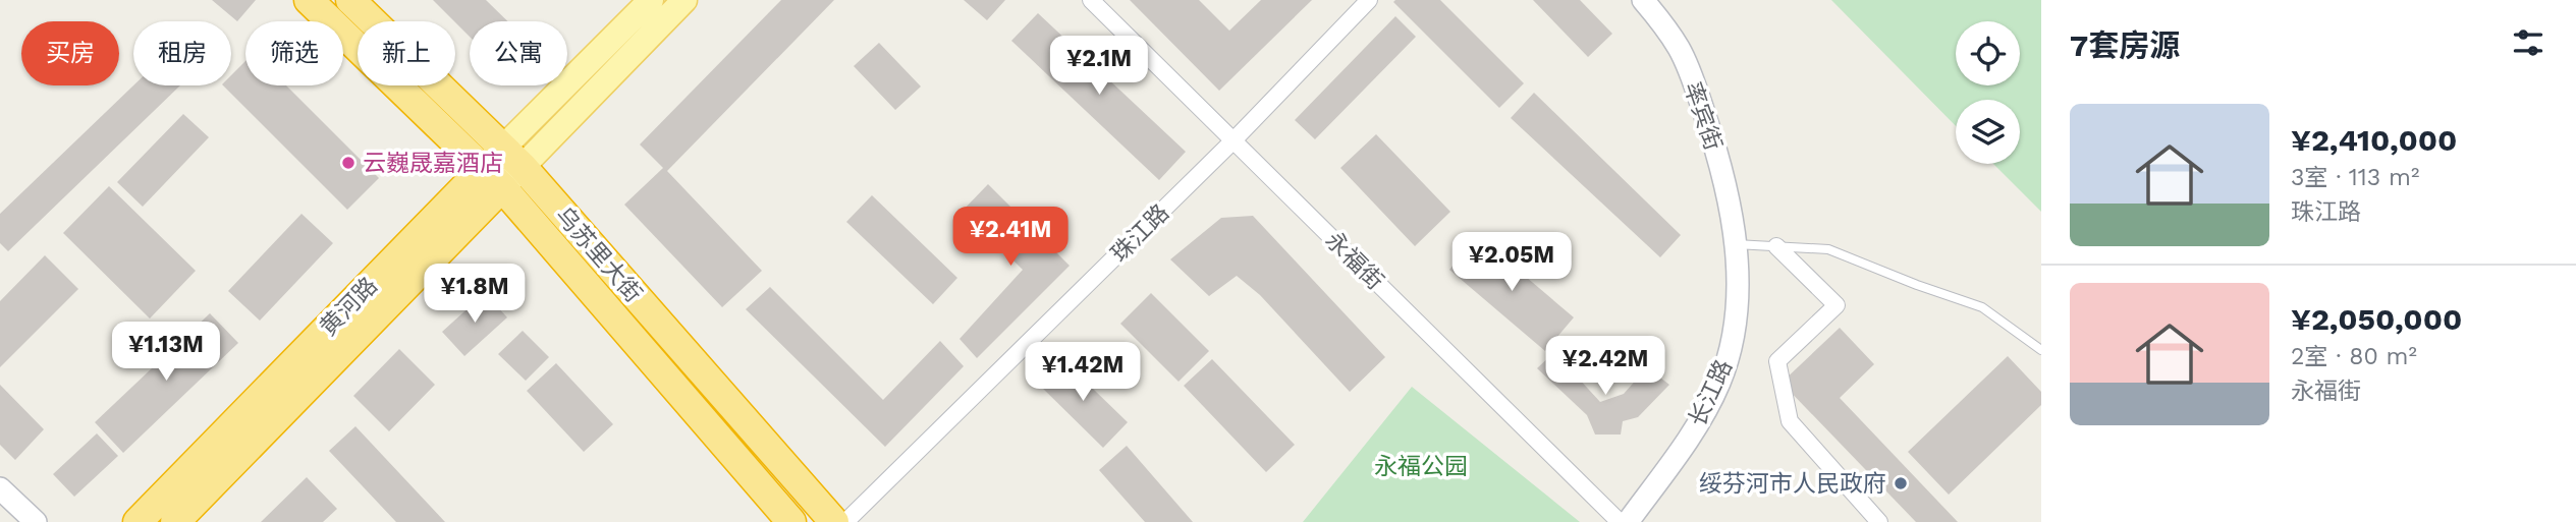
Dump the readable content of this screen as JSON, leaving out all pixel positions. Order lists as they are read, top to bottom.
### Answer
{
  "streets": {
    "highway": ["乌苏里大街", "黄河路"],
    "street": [
      "率宾街",
      "珠江路",
      "永福街",
      "长江路"
    ]
  },
  "crossings": [
    ["率宾街", "长江路"],
    ["珠江路", "永福街"],
    ["乌苏里大街", "黄河路"]
  ],
  "parks": ["永福公园"],
  "places": ["云巍晟嘉酒店", "绥芬河市人民政府"],
  "page": {
    "heading": "7套房源",
    "chip": [
      "买房",
      "租房",
      "筛选",
      "新上",
      "公寓"
    ],
    "price": [
      "¥2.1M",
      "¥2.41M",
      "¥2.05M",
      "¥1.8M",
      "¥1.13M",
      "¥2.42M",
      "¥1.42M"
    ],
    "list": [
      {
        "name": "¥2,410,000",
        "note": "3室 · 113 m² · 珠江路"
      },
      {
        "name": "¥2,050,000",
        "note": "2室 · 80 m² · 永福街"
      }
    ]
  }
}
